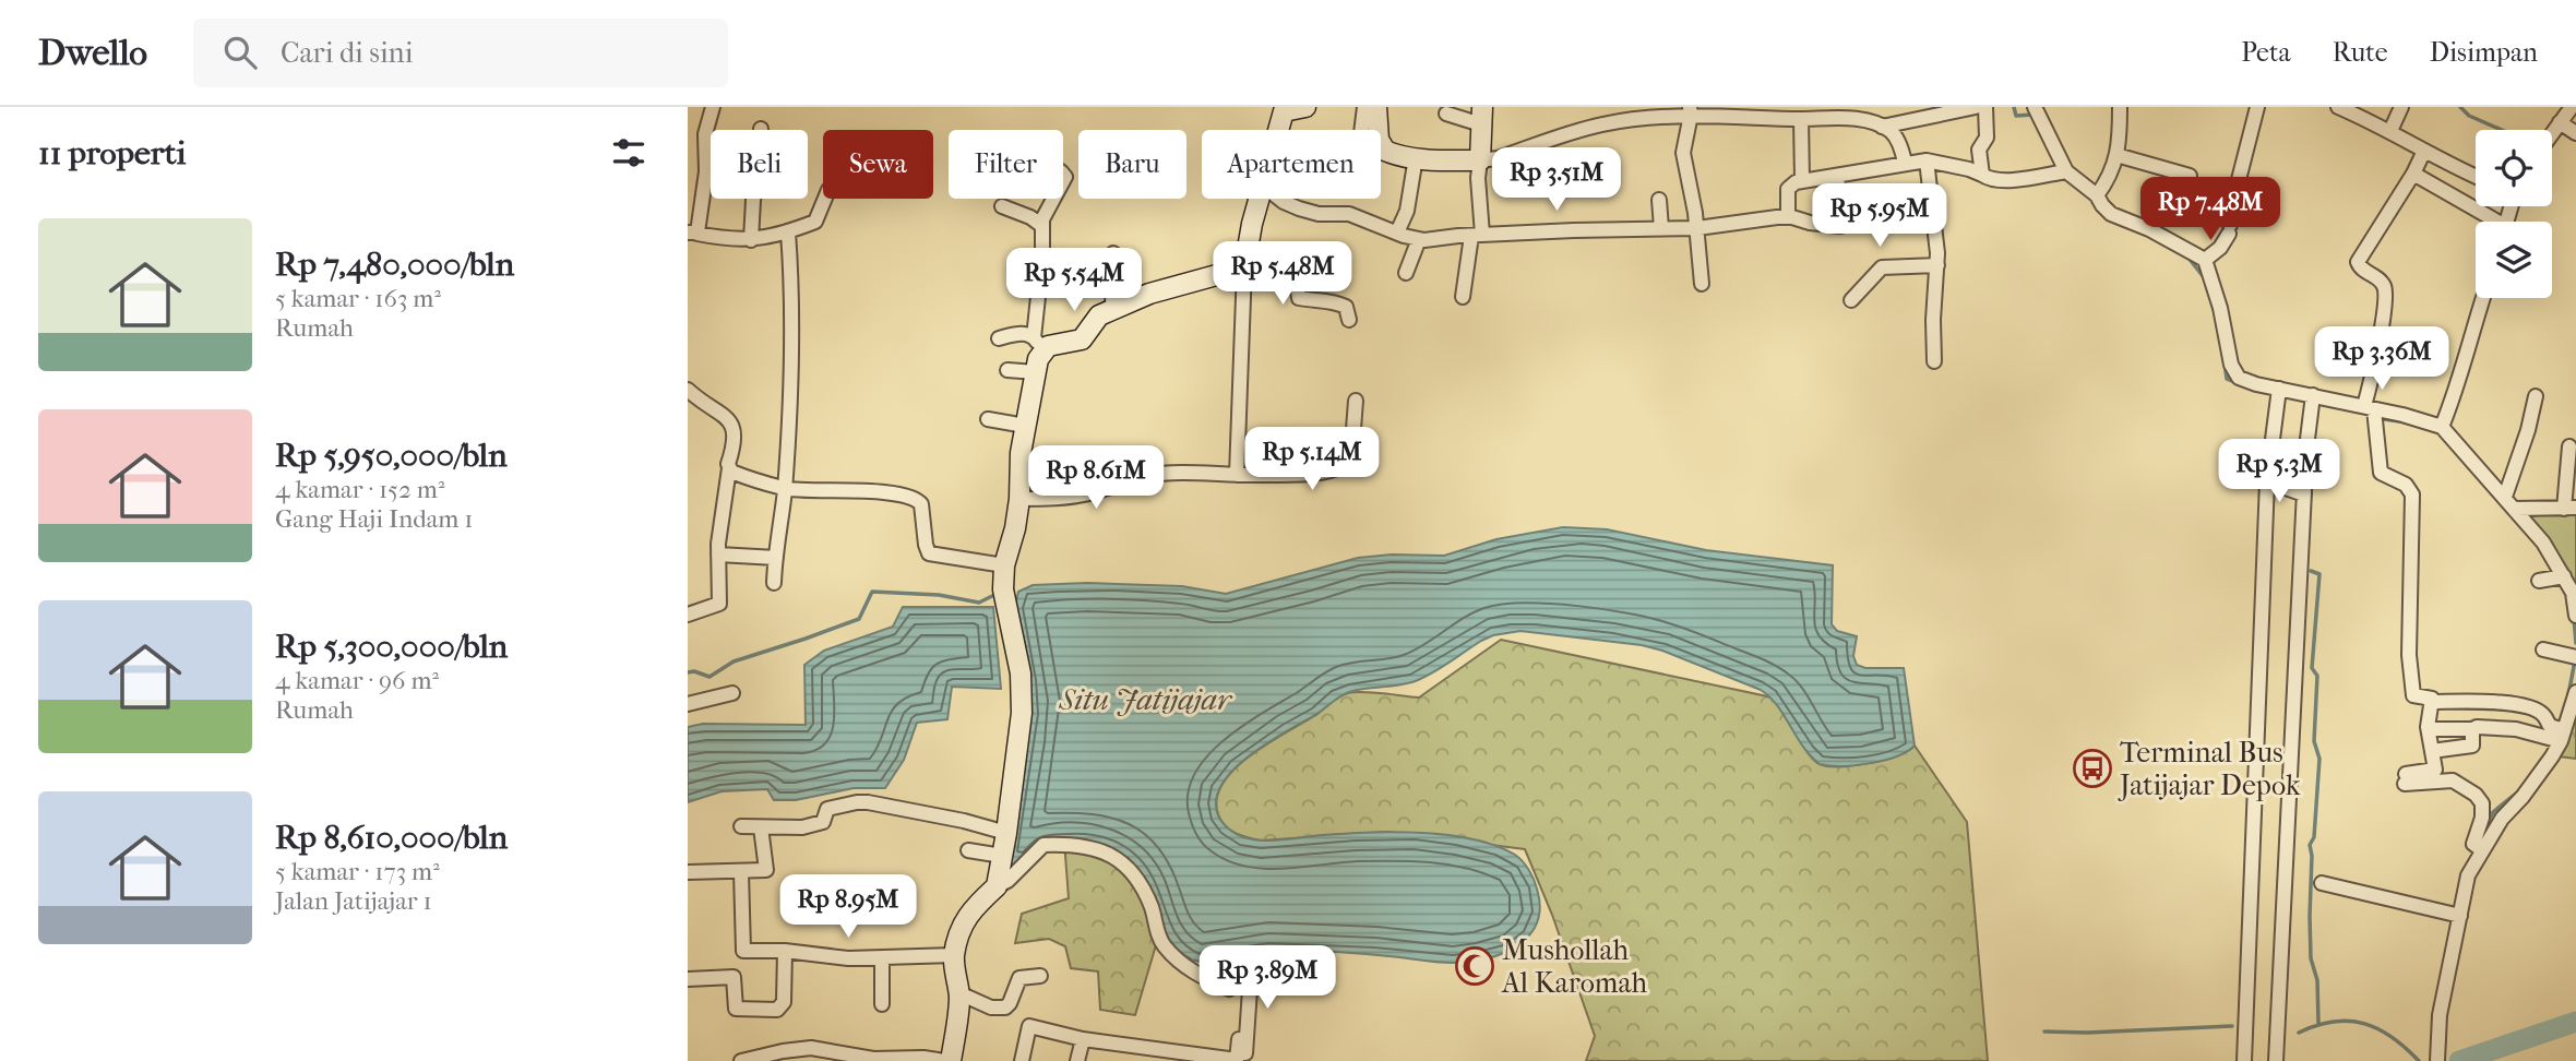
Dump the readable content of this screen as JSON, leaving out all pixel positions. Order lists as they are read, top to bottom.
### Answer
{
  "water": ["Situ Jatijajar"],
  "places": {
    "bus stop": ["Terminal Bus Jatijajar Depok"],
    "mosque": ["Mushollah Al Karomah"]
  },
  "page": {
    "header": "Dwello",
    "search": "Cari di sini",
    "nav": ["Peta", "Rute", "Disimpan"],
    "heading": "11 properti",
    "chip": [
      "Beli",
      "Sewa",
      "Filter",
      "Baru",
      "Apartemen"
    ],
    "price": [
      "Rp 3.51M",
      "Rp 7.48M",
      "Rp 5.95M",
      "Rp 5.48M",
      "Rp 5.54M",
      "Rp 3.36M",
      "Rp 5.14M",
      "Rp 5.3M",
      "Rp 8.61M",
      "Rp 8.95M",
      "Rp 3.89M"
    ],
    "list": [
      {
        "name": "Rp 7,480,000/bln",
        "note": "5 kamar · 163 m² · Rumah"
      },
      {
        "name": "Rp 5,950,000/bln",
        "note": "4 kamar · 152 m² · Gang Haji Indam 1"
      },
      {
        "name": "Rp 5,300,000/bln",
        "note": "4 kamar · 96 m² · Rumah"
      },
      {
        "name": "Rp 8,610,000/bln",
        "note": "5 kamar · 173 m² · Jalan Jatijajar 1"
      }
    ]
  }
}
